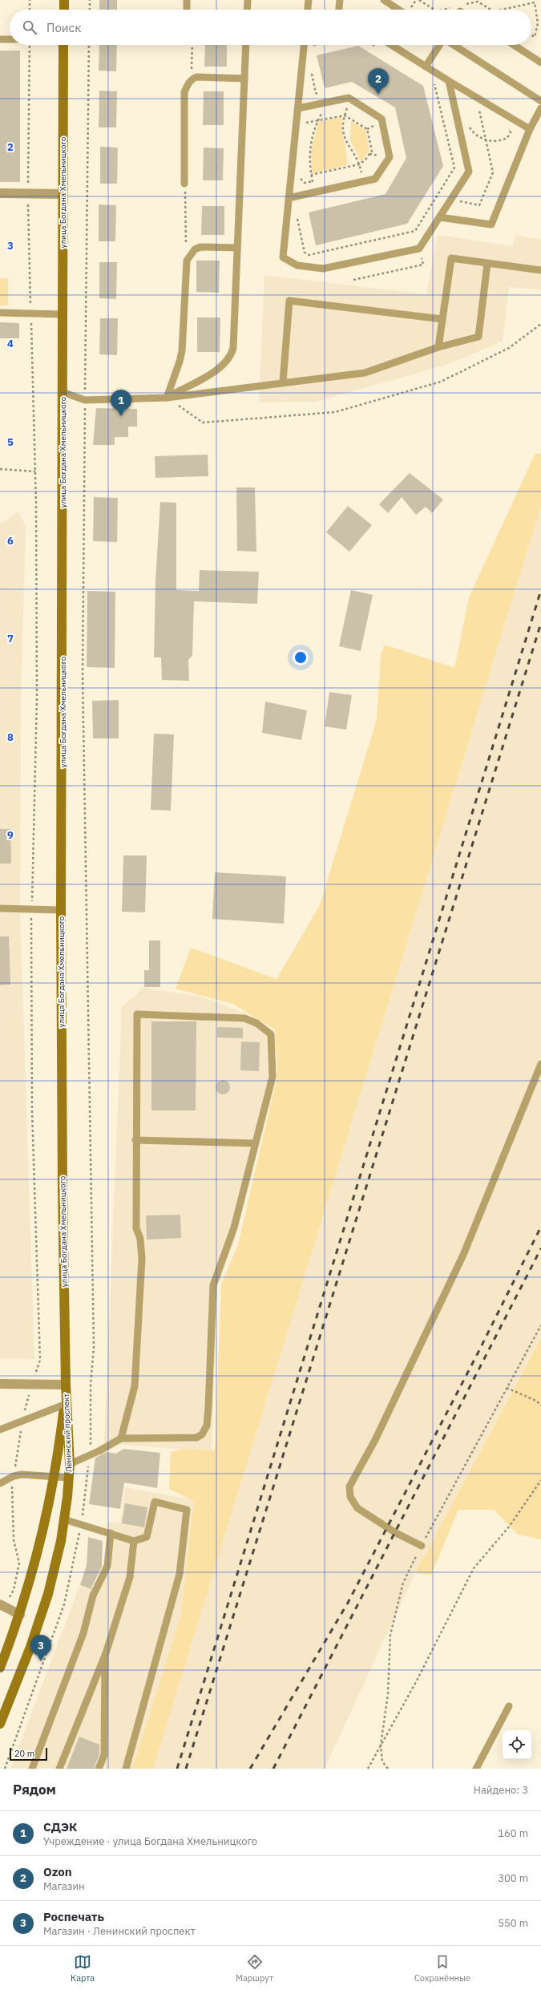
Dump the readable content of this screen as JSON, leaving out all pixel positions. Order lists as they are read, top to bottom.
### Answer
{
  "streets": {
    "main road": ["улица Богдана Хмельницкого", "Ленинский проспект"]
  },
  "crossings": [
    ["улица Богдана Хмельницкого", "Ленинский проспект"]
  ],
  "scale_bar": "20 m",
  "page": {
    "search": "Поиск",
    "pins": ["2", "1", "3"],
    "scale": "20 m",
    "heading": ["Рядом", "Найдено: 3"],
    "list": [
      {
        "mark": "1",
        "name": "СДЭК",
        "note": "Учреждение · улица Богдана Хмельницкого",
        "value": "160 m"
      },
      {
        "mark": "2",
        "name": "Ozon",
        "note": "Магазин",
        "value": "300 m"
      },
      {
        "mark": "3",
        "name": "Роспечать",
        "note": "Магазин · Ленинский проспект",
        "value": "550 m"
      }
    ],
    "nav": ["Карта", "Маршрут", "Сохранённые"]
  },
  "grid": {
    "rows": [
      "2",
      "3",
      "4",
      "5",
      "6",
      "7",
      "8",
      "9"
    ]
  }
}
